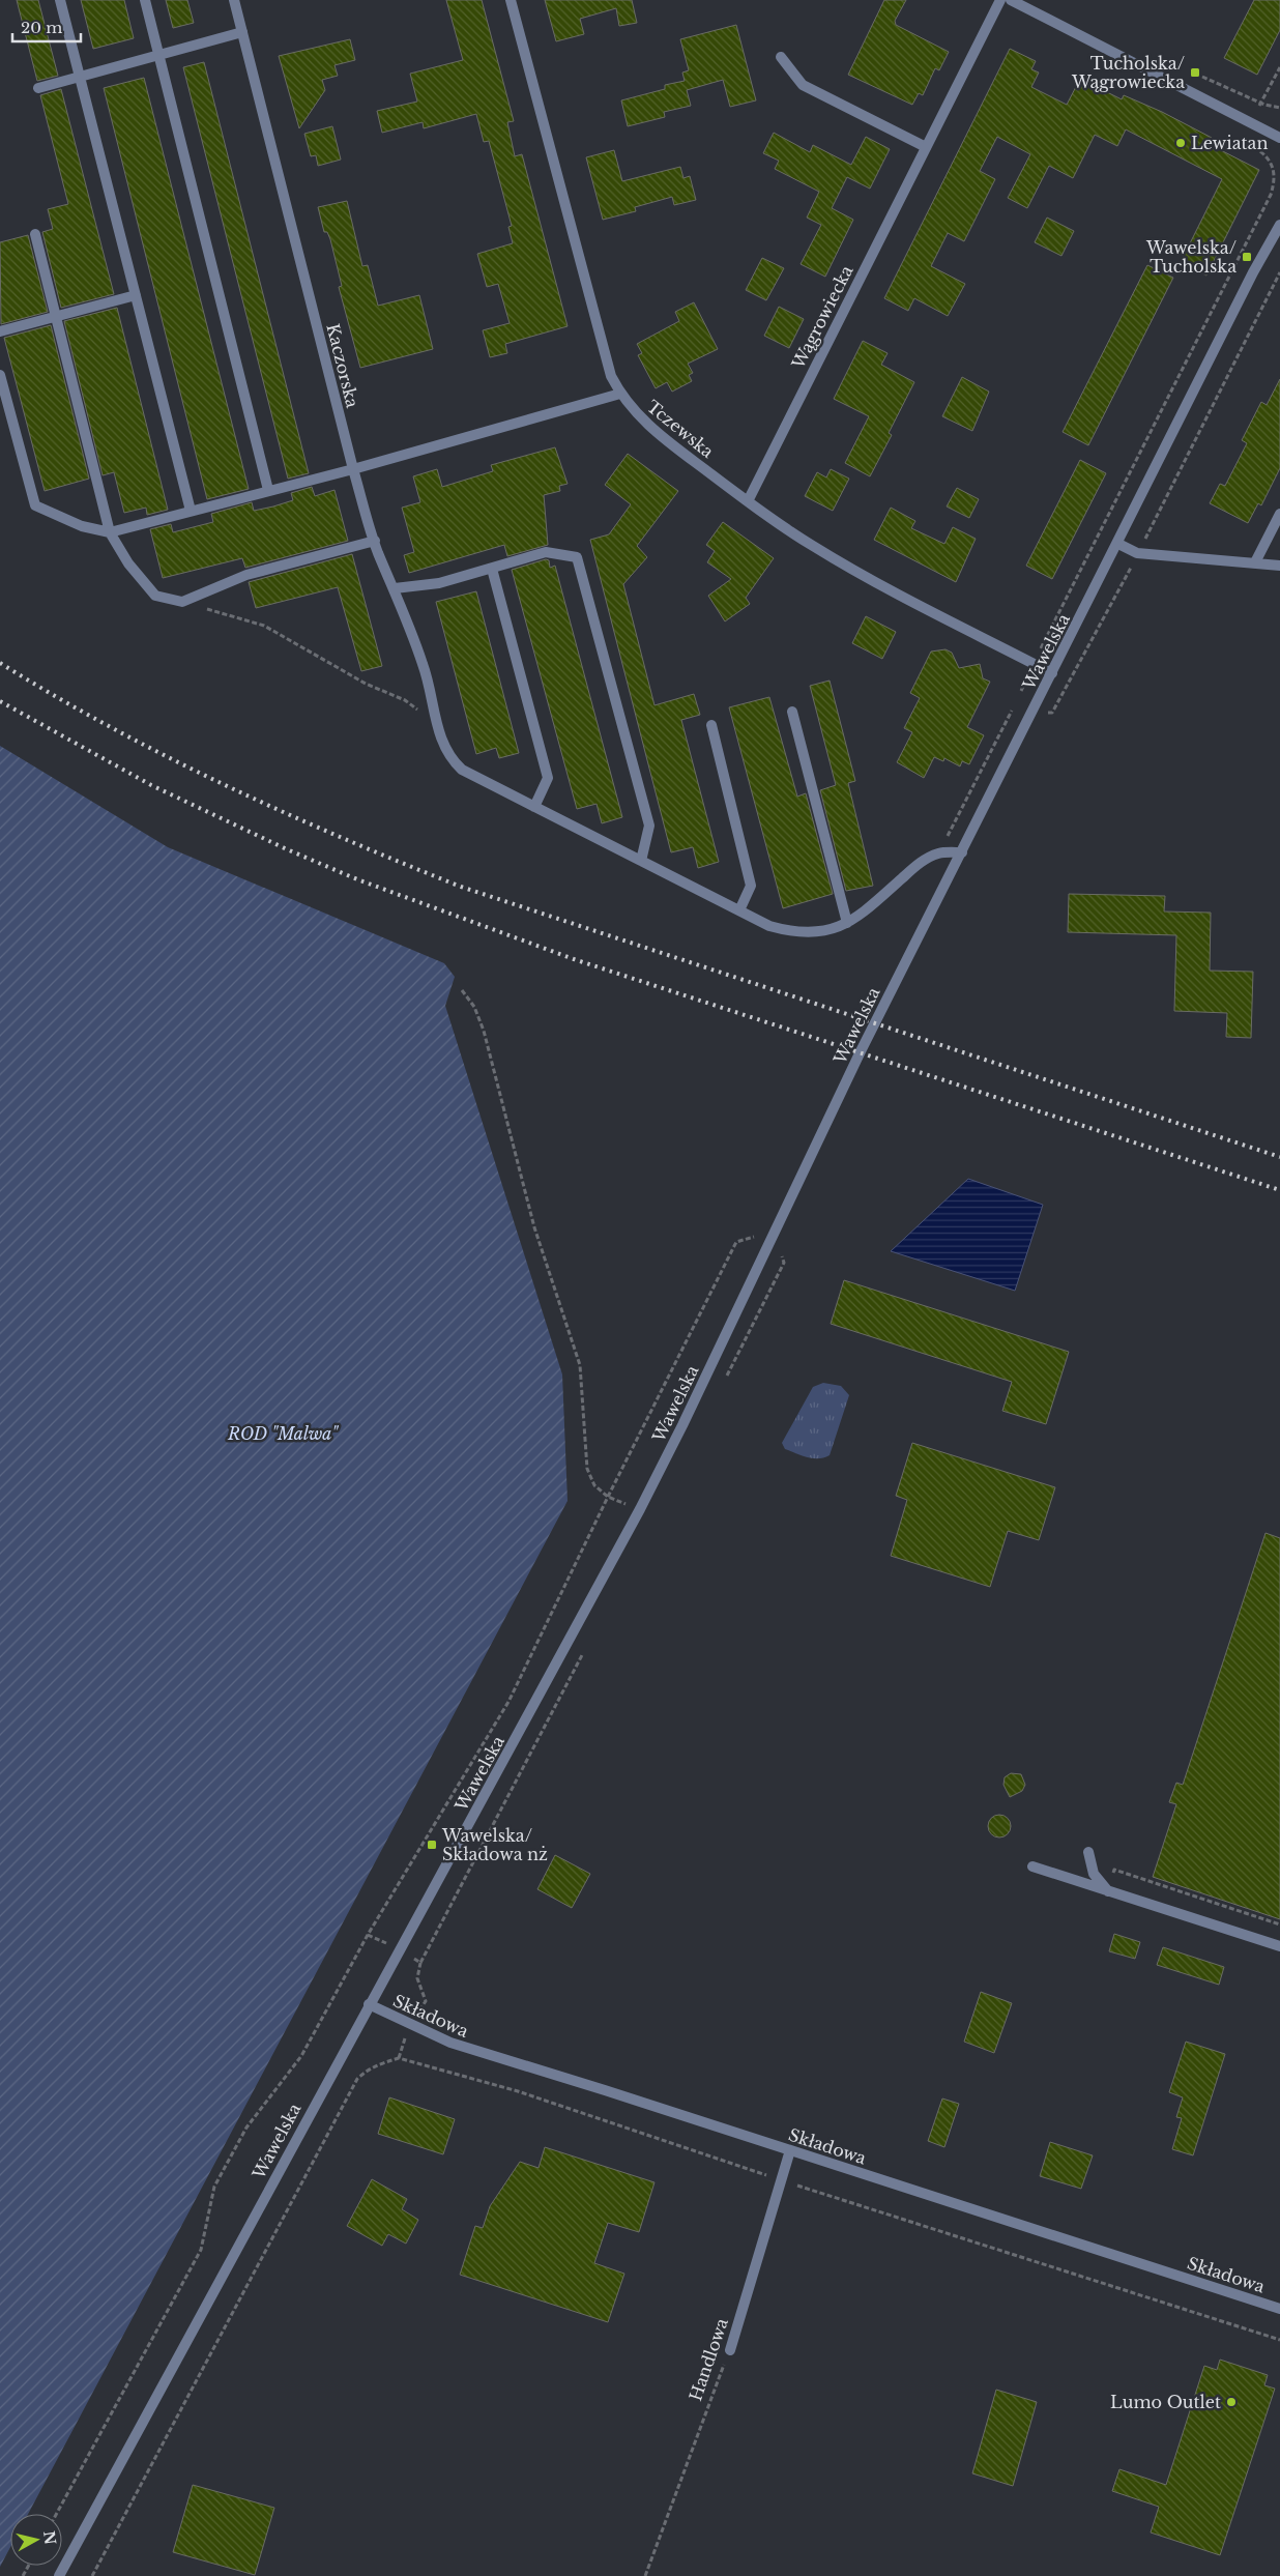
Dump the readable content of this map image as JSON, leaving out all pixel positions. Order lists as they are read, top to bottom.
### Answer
{
  "streets": {
    "street": [
      "Wągrowiecka",
      "Kaczorska",
      "Tczewska",
      "Wawelska",
      "Składowa",
      "Handlowa"
    ]
  },
  "crossings": [
    ["Wągrowiecka", "Tczewska"],
    ["Tczewska", "Wawelska"],
    ["Wawelska", "Składowa"],
    ["Składowa", "Handlowa"]
  ],
  "parks": ["ROD \"Malwa\""],
  "places": {
    "transit": ["Tucholska/ Wągrowiecka", "Wawelska/ Tucholska", "Wawelska/ Składowa nż"],
    "other": ["Lewiatan", "Lumo Outlet"]
  },
  "scale_bar": "20 m",
  "north": "right"
}
